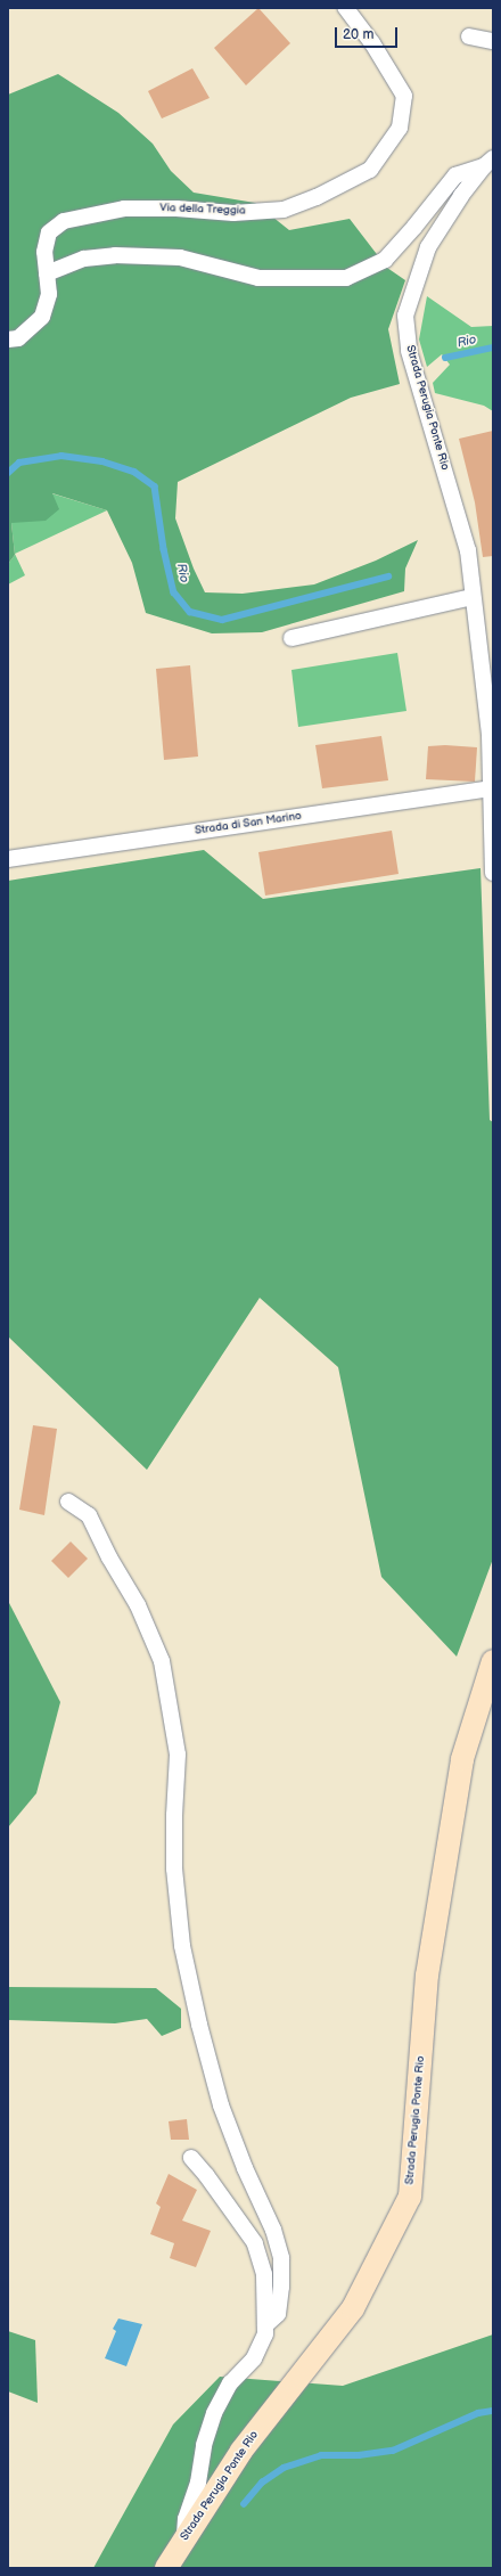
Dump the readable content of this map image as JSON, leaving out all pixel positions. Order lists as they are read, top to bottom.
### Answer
{
  "streets": {
    "main road": ["Strada Perugia Ponte Rio"],
    "street": ["Via della Treggia", "Strada di San Marino"]
  },
  "crossings": [
    ["Strada Perugia Ponte Rio", "Strada di San Marino"]
  ],
  "water": ["Rio"],
  "scale_bar": "20 m"
}
